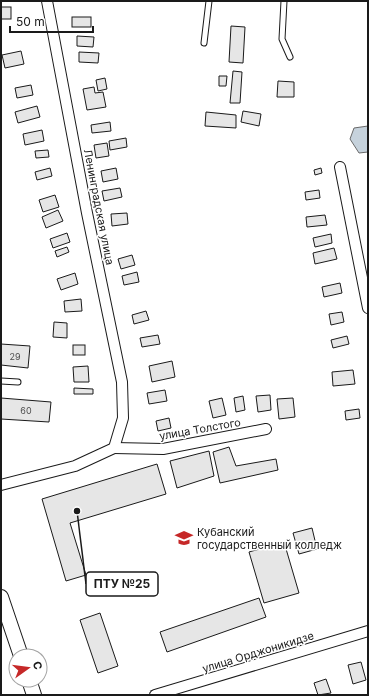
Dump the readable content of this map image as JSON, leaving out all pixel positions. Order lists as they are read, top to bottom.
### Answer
{
  "streets": {
    "street": ["Ленинградская улица", "улица Толстого", "улица Орджоникидзе"]
  },
  "crossings": [
    ["Ленинградская улица", "улица Толстого"]
  ],
  "places": {
    "other": ["ПТУ №25"],
    "school or university": ["Кубанский государственный колледж"]
  },
  "house_numbers": ["29", "60"],
  "scale_bar": "50 m",
  "north": "right"
}
